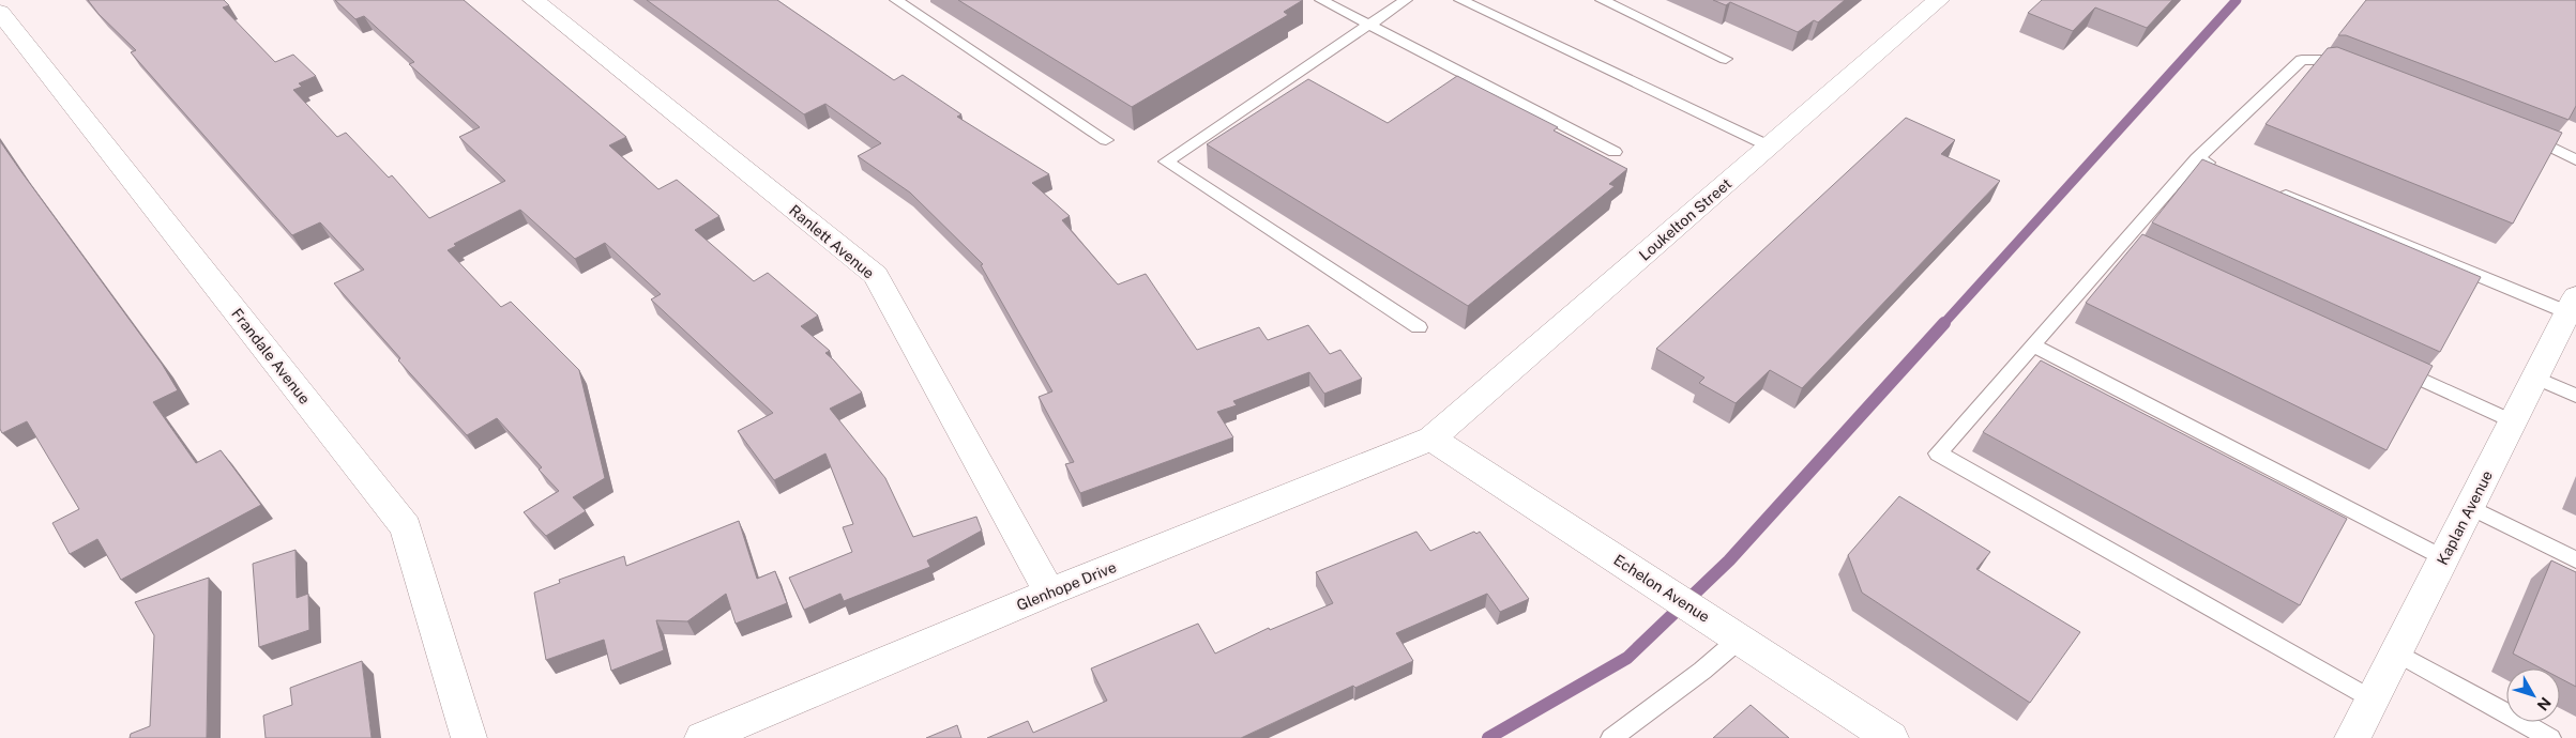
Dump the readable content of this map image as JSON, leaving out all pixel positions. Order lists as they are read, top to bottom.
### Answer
{
  "streets": {
    "street": [
      "Loukelton Street",
      "Ranlett Avenue",
      "Frandale Avenue",
      "Kaplan Avenue",
      "Glenhope Drive",
      "Echelon Avenue"
    ]
  },
  "crossings": [
    ["Loukelton Street", "Glenhope Drive"],
    ["Loukelton Street", "Echelon Avenue"],
    ["Ranlett Avenue", "Glenhope Drive"],
    ["Glenhope Drive", "Echelon Avenue"]
  ],
  "north": "bottom right"
}
